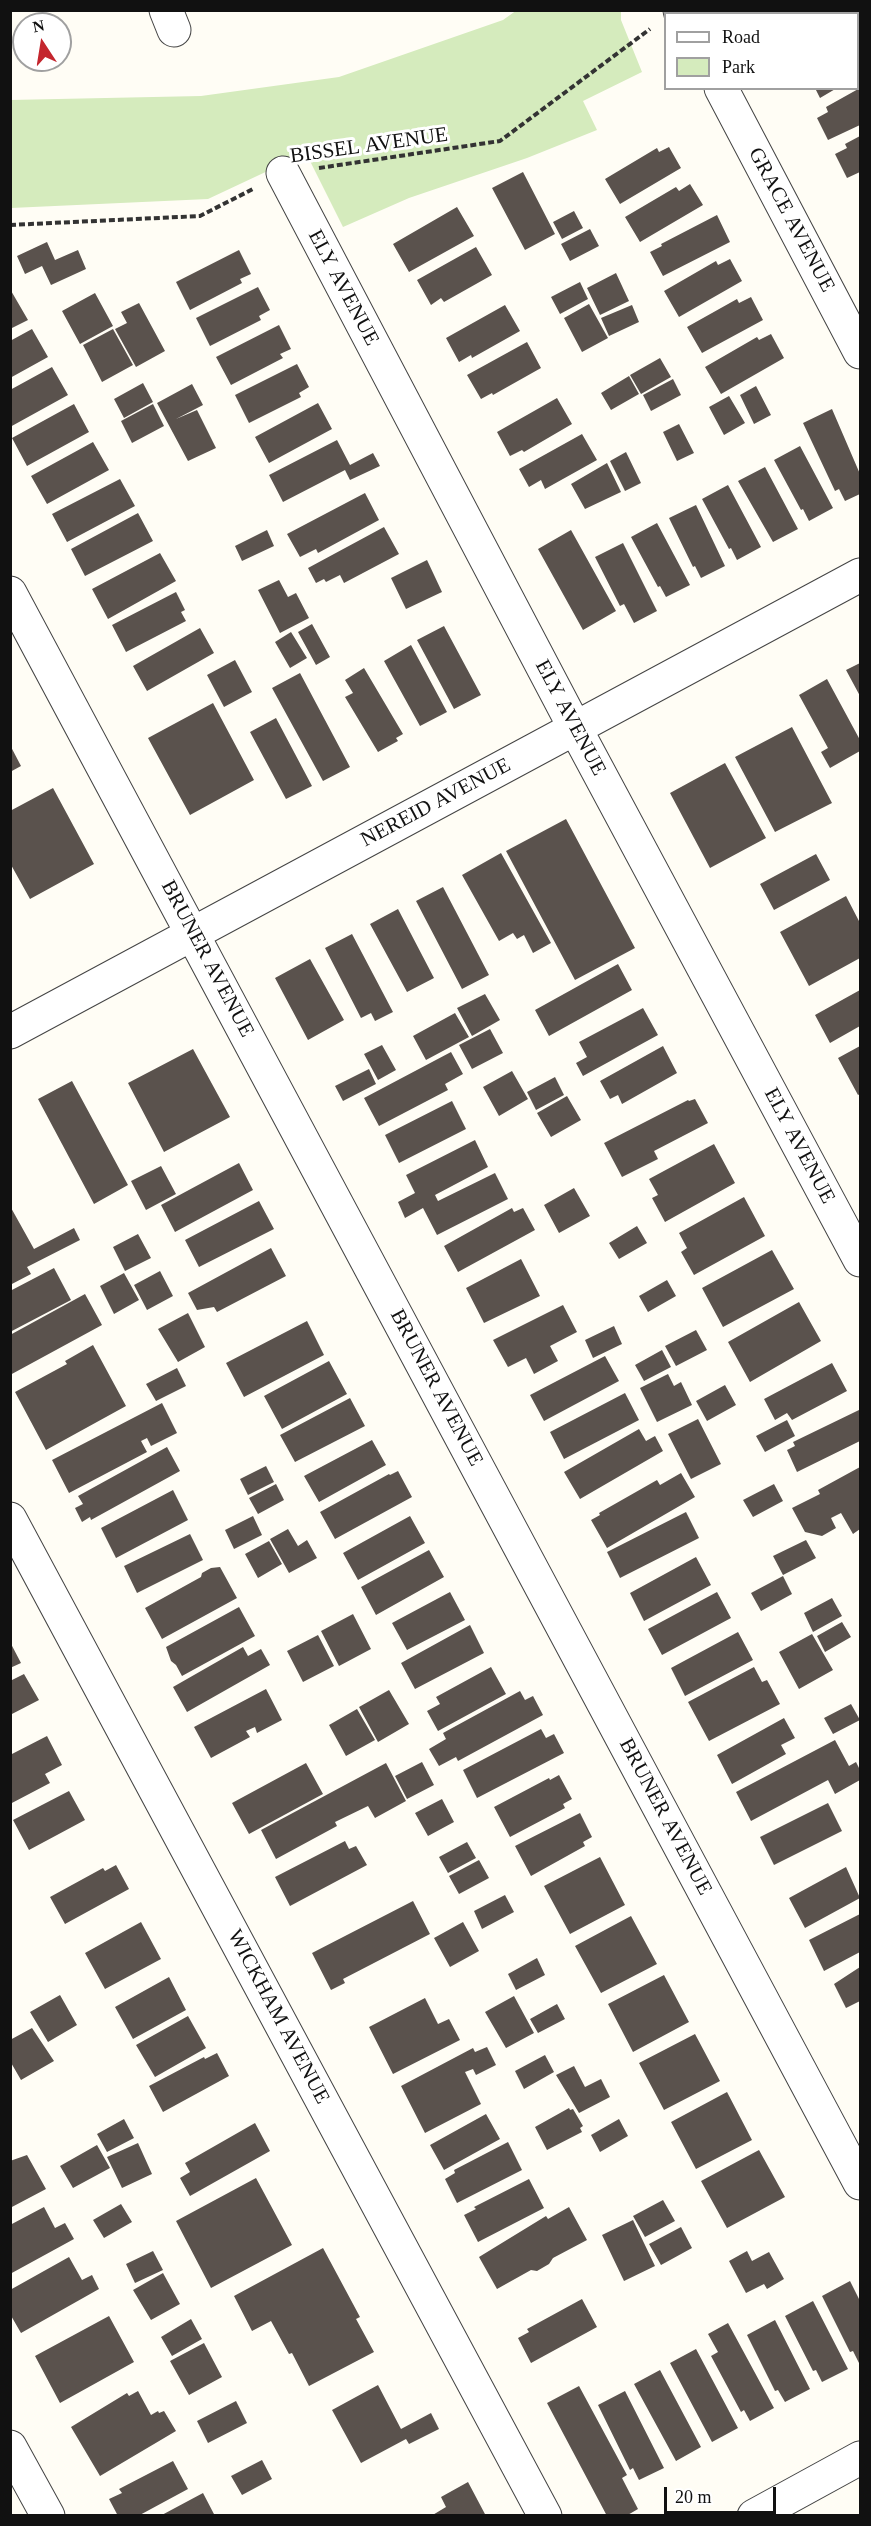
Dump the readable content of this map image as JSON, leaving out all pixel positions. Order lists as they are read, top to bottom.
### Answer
{
  "streets": {
    "street": [
      "GRACE AVENUE",
      "ELY AVENUE",
      "NEREID AVENUE",
      "BRUNER AVENUE",
      "WICKHAM AVENUE"
    ],
    "path": ["BISSEL AVENUE"]
  },
  "crossings": [
    ["BISSEL AVENUE", "ELY AVENUE"],
    ["ELY AVENUE", "NEREID AVENUE"],
    ["NEREID AVENUE", "BRUNER AVENUE"]
  ],
  "legend": ["Road", "Park"],
  "scale_bar": "20 m",
  "north": "top"
}
